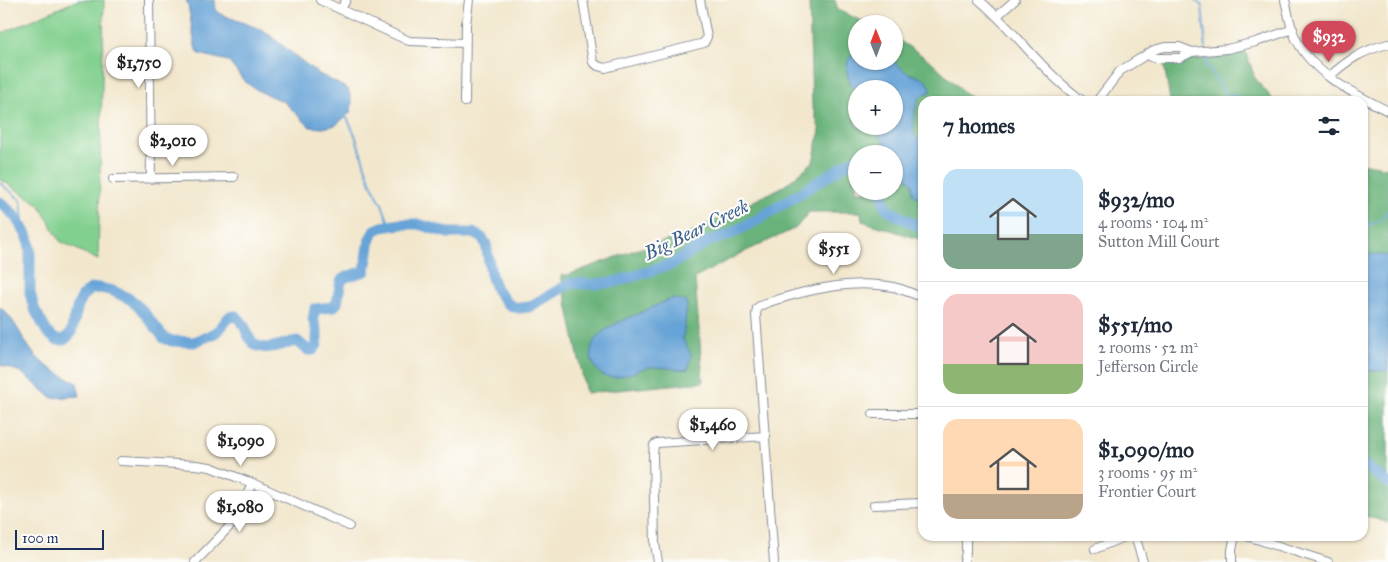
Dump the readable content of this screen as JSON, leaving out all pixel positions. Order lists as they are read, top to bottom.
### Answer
{
  "water": ["Big Bear Creek"],
  "scale_bar": "100 m",
  "north": "top",
  "page": {
    "map_buttons": ["+", "−"],
    "price": [
      "$932",
      "$1,750",
      "$2,010",
      "$551",
      "$1,460",
      "$1,090",
      "$1,080"
    ],
    "heading": "7 homes",
    "list": [
      {
        "name": "$932/mo",
        "note": "4 rooms · 104 m² · Sutton Mill Court"
      },
      {
        "name": "$551/mo",
        "note": "2 rooms · 52 m² · Jefferson Circle"
      },
      {
        "name": "$1,090/mo",
        "note": "3 rooms · 95 m² · Frontier Court"
      }
    ],
    "scale": "100 m"
  }
}
